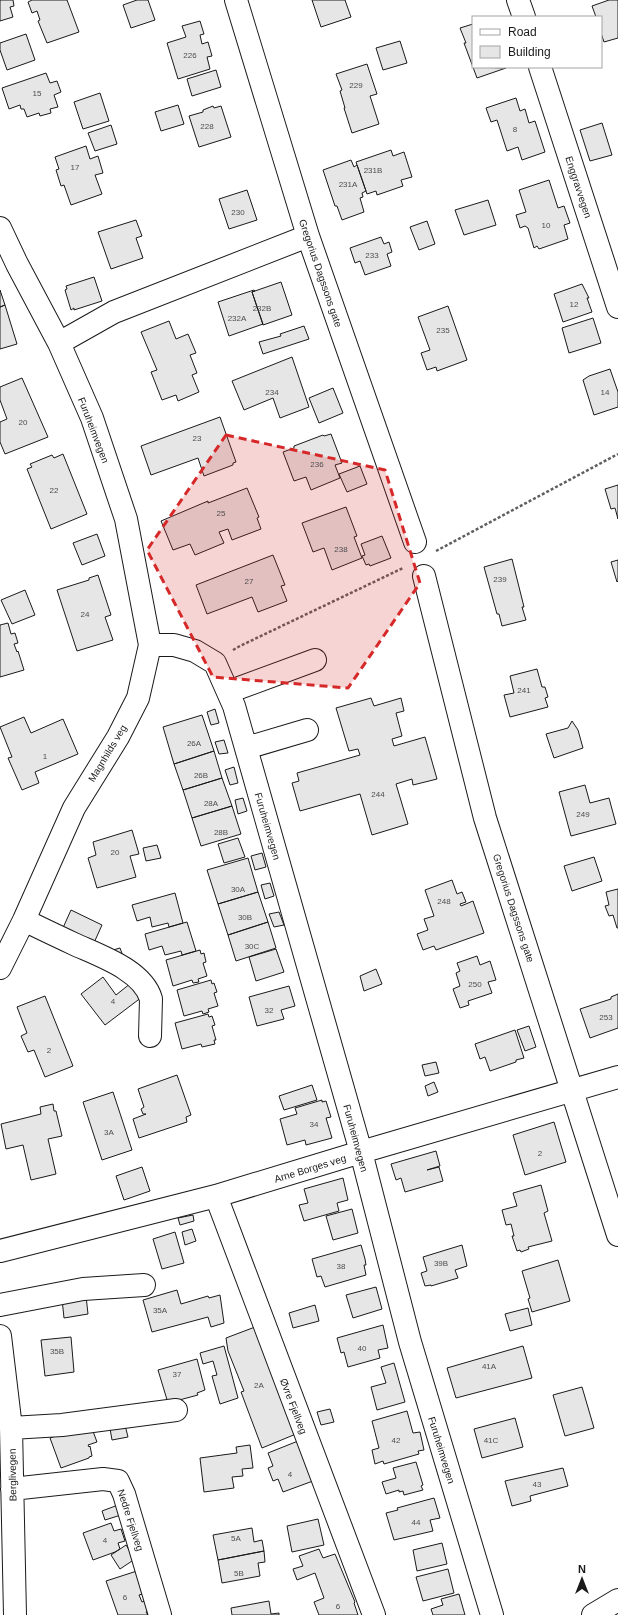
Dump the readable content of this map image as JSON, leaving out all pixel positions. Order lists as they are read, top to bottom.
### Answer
{
  "streets": {
    "street": [
      "Enggravvegen",
      "Gregorius Dagssons gate",
      "Furuheimvegen",
      "Magnhilds veg",
      "Arne Borges veg",
      "Øvre Fjellveg",
      "Berglivegen",
      "Nedre Fjellveg"
    ]
  },
  "crossings": [
    ["Gregorius Dagssons gate", "Arne Borges veg"],
    ["Furuheimvegen", "Magnhilds veg"],
    ["Furuheimvegen", "Arne Borges veg"],
    ["Arne Borges veg", "Øvre Fjellveg"],
    ["Berglivegen", "Nedre Fjellveg"]
  ],
  "house_numbers": [
    "226",
    "229",
    "15",
    "228",
    "8",
    "17",
    "231B",
    "231A",
    "230",
    "10",
    "233",
    "12",
    "232B",
    "232A",
    "235",
    "234",
    "14",
    "20",
    "23",
    "236",
    "22",
    "25",
    "238",
    "239",
    "27",
    "24",
    "241",
    "26A",
    "1",
    "26B",
    "244",
    "28A",
    "249",
    "28B",
    "20",
    "30A",
    "248",
    "30B",
    "30C",
    "250",
    "4",
    "32",
    "253",
    "2",
    "34",
    "3A",
    "2",
    "39B",
    "38",
    "35A",
    "40",
    "35B",
    "41A",
    "37",
    "2A",
    "42",
    "41C",
    "4",
    "43",
    "44",
    "5A",
    "4",
    "5B",
    "6",
    "6"
  ],
  "legend": ["Road", "Building"],
  "north": "top"
}
